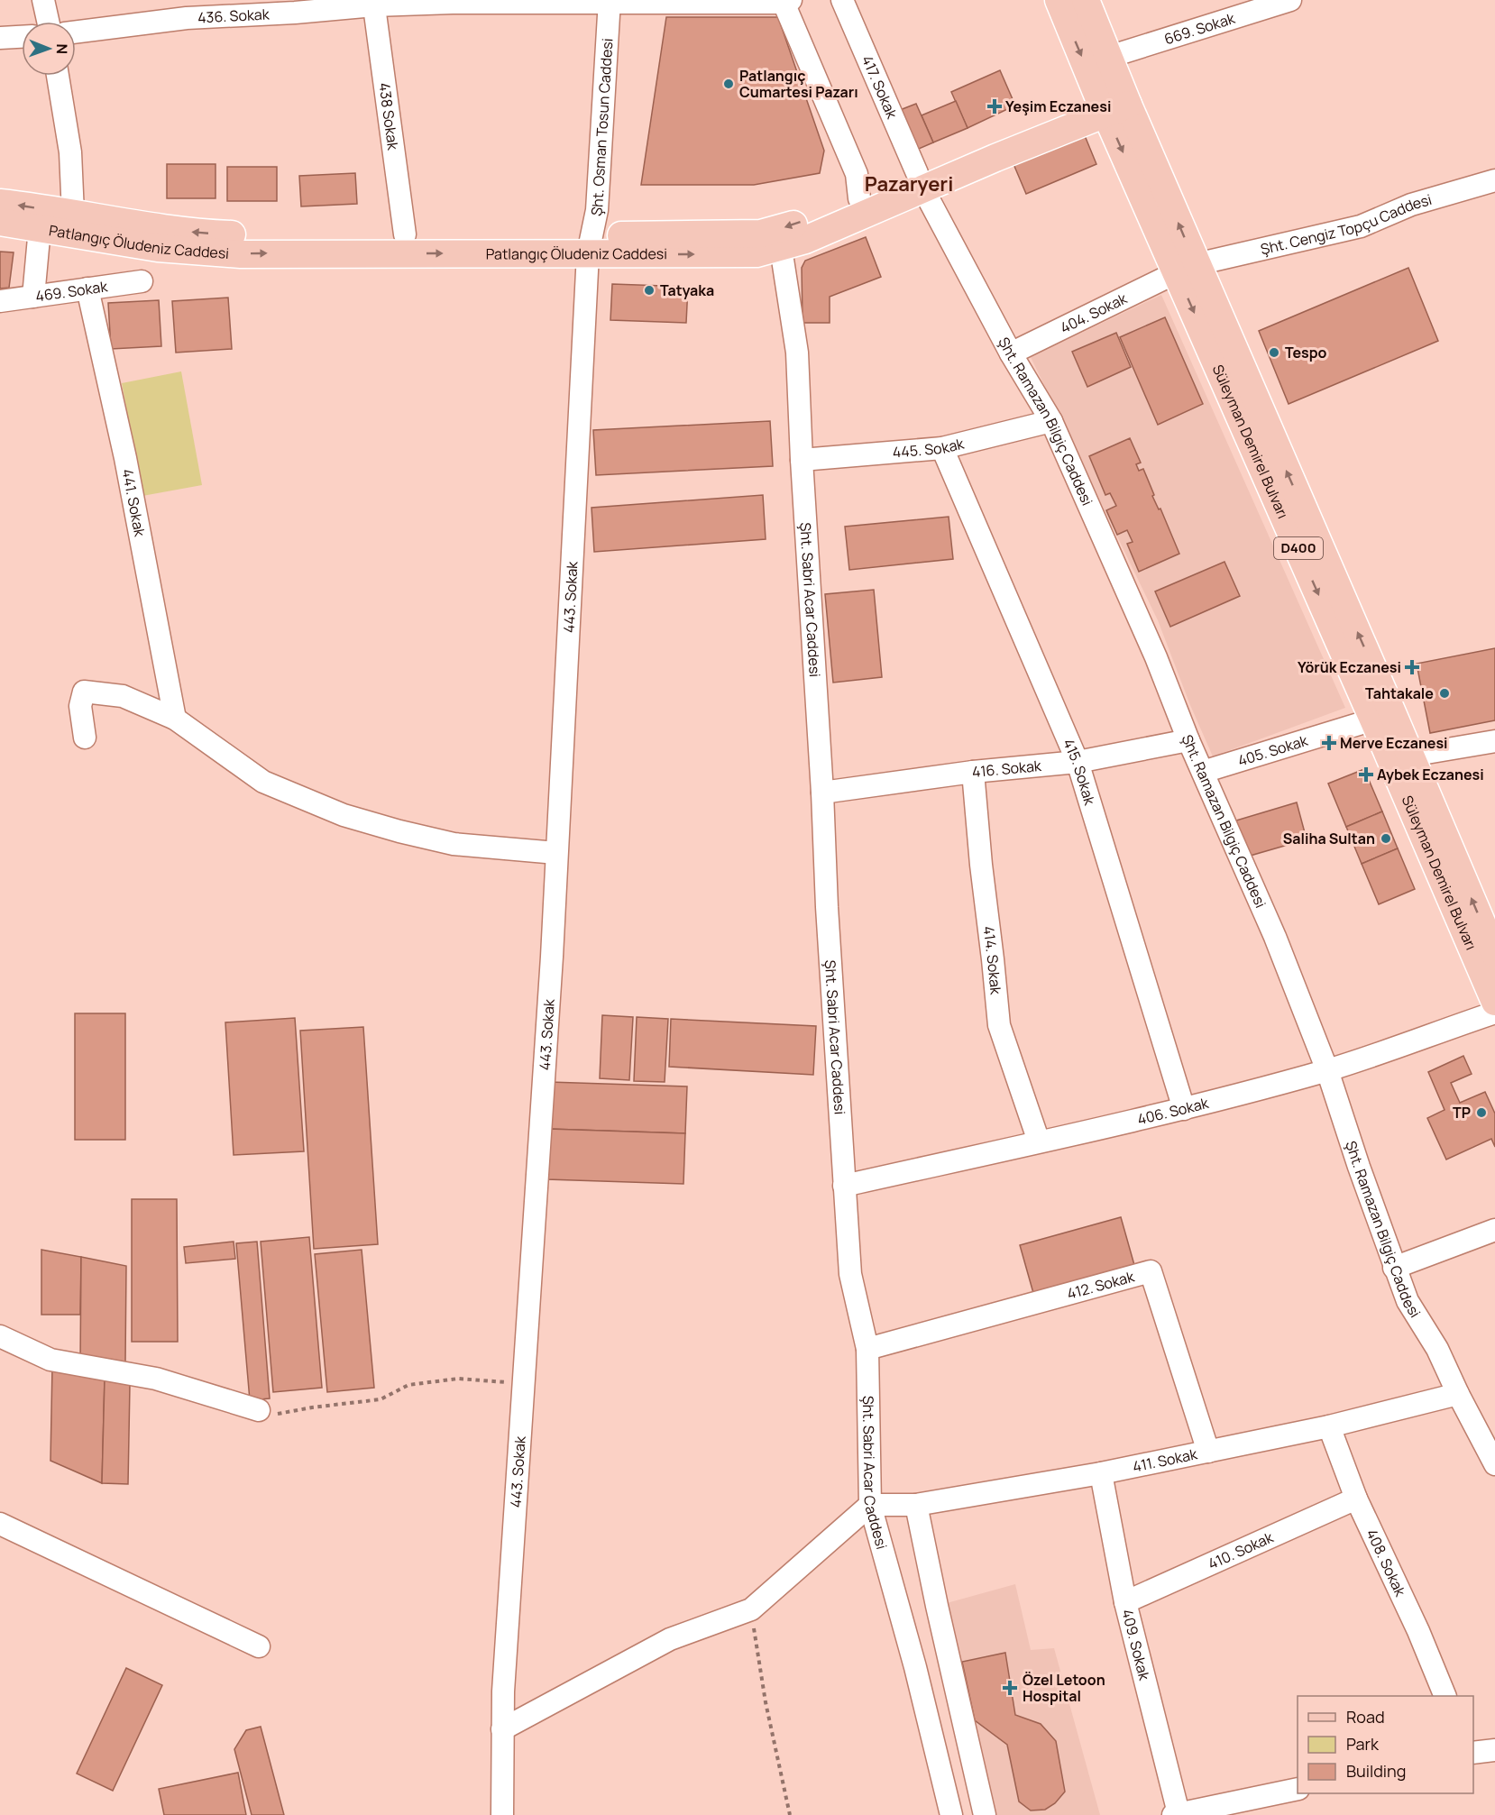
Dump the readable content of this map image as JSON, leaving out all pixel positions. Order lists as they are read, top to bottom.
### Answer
{
  "streets": {
    "main road": ["Patlangıç Öludeniz Caddesi", "Süleyman Demirel Bulvarı", "D400"],
    "street": [
      "436. Sokak",
      "669. Sokak",
      "417. Sokak",
      "438 Sokak",
      "Şht. Osman Tosun Caddesi",
      "Şht. Cengiz Topçu Caddesi",
      "469. Sokak",
      "404. Sokak",
      "Şht. Ramazan Bilgiç Caddesi",
      "445. Sokak",
      "441. Sokak",
      "443. Sokak",
      "Şht. Sabri Acar Caddesi",
      "405. Sokak",
      "416. Sokak",
      "415. Sokak",
      "414. Sokak",
      "406. Sokak",
      "412. Sokak",
      "411. Sokak",
      "410. Sokak",
      "408. Sokak",
      "409. Sokak"
    ]
  },
  "crossings": [
    ["436. Sokak", "438 Sokak"],
    ["436. Sokak", "Şht. Osman Tosun Caddesi"],
    ["669. Sokak", "Süleyman Demirel Bulvarı"],
    ["417. Sokak", "Patlangıç Öludeniz Caddesi"],
    ["417. Sokak", "Şht. Ramazan Bilgiç Caddesi"],
    ["438 Sokak", "Patlangıç Öludeniz Caddesi"],
    ["Şht. Osman Tosun Caddesi", "Patlangıç Öludeniz Caddesi"],
    ["Şht. Osman Tosun Caddesi", "443. Sokak"],
    ["Şht. Cengiz Topçu Caddesi", "404. Sokak"],
    ["Şht. Cengiz Topçu Caddesi", "Süleyman Demirel Bulvarı"],
    ["Patlangıç Öludeniz Caddesi", "Şht. Ramazan Bilgiç Caddesi"],
    ["Patlangıç Öludeniz Caddesi", "Süleyman Demirel Bulvarı"],
    ["Patlangıç Öludeniz Caddesi", "443. Sokak"],
    ["Patlangıç Öludeniz Caddesi", "Şht. Sabri Acar Caddesi"],
    ["469. Sokak", "441. Sokak"],
    ["404. Sokak", "Şht. Ramazan Bilgiç Caddesi"],
    ["404. Sokak", "Süleyman Demirel Bulvarı"],
    ["Şht. Ramazan Bilgiç Caddesi", "445. Sokak"],
    ["Şht. Ramazan Bilgiç Caddesi", "405. Sokak"],
    ["Şht. Ramazan Bilgiç Caddesi", "416. Sokak"],
    ["Şht. Ramazan Bilgiç Caddesi", "406. Sokak"],
    ["Şht. Ramazan Bilgiç Caddesi", "411. Sokak"],
    ["Süleyman Demirel Bulvarı", "405. Sokak"],
    ["445. Sokak", "Şht. Sabri Acar Caddesi"],
    ["445. Sokak", "415. Sokak"],
    ["Şht. Sabri Acar Caddesi", "416. Sokak"],
    ["Şht. Sabri Acar Caddesi", "406. Sokak"],
    ["Şht. Sabri Acar Caddesi", "412. Sokak"],
    ["Şht. Sabri Acar Caddesi", "411. Sokak"],
    ["416. Sokak", "415. Sokak"],
    ["416. Sokak", "414. Sokak"],
    ["415. Sokak", "406. Sokak"],
    ["414. Sokak", "406. Sokak"],
    ["412. Sokak", "411. Sokak"],
    ["411. Sokak", "408. Sokak"],
    ["411. Sokak", "409. Sokak"],
    ["410. Sokak", "408. Sokak"],
    ["410. Sokak", "409. Sokak"]
  ],
  "districts": ["Pazaryeri"],
  "places": {
    "other": [
      "Patlangıç Cumartesi Pazarı",
      "Tatyaka",
      "Tespo",
      "Tahtakale",
      "Saliha Sultan",
      "TP"
    ],
    "health": [
      "Yeşim Eczanesi",
      "Yörük Eczanesi",
      "Merve Eczanesi",
      "Aybek Eczanesi",
      "Özel Letoon Hospital"
    ]
  },
  "legend": ["Road", "Park", "Building"],
  "north": "right"
}
